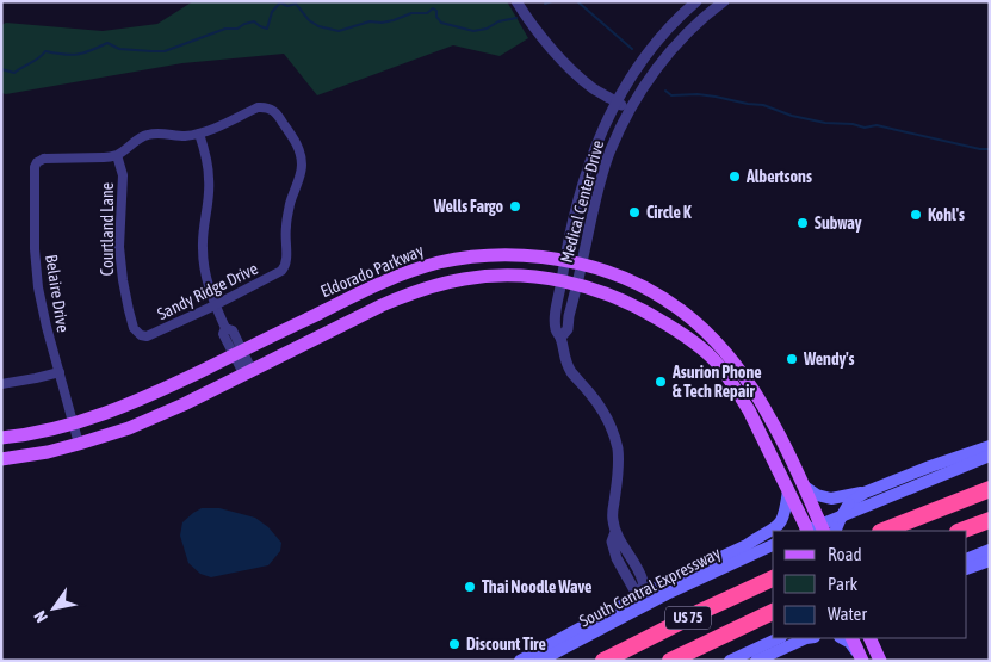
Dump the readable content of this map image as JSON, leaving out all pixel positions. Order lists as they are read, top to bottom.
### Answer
{
  "streets": {
    "highway": ["US 75"],
    "main road": ["Eldorado Parkway", "South Central Expressway"],
    "street": [
      "Medical Center Drive",
      "Courtland Lane",
      "Sandy Ridge Drive",
      "Belaire Drive"
    ]
  },
  "crossings": [
    ["Medical Center Drive", "Eldorado Parkway"],
    ["Medical Center Drive", "South Central Expressway"],
    ["Courtland Lane", "Sandy Ridge Drive"],
    ["Eldorado Parkway", "Belaire Drive"]
  ],
  "places": [
    "Albertsons",
    "Wells Fargo",
    "Circle K",
    "Kohl's",
    "Subway",
    "Wendy's",
    "Asurion Phone & Tech Repair",
    "Thai Noodle Wave",
    "Discount Tire"
  ],
  "legend": ["Road", "Park", "Water"],
  "north": "bottom left"
}
